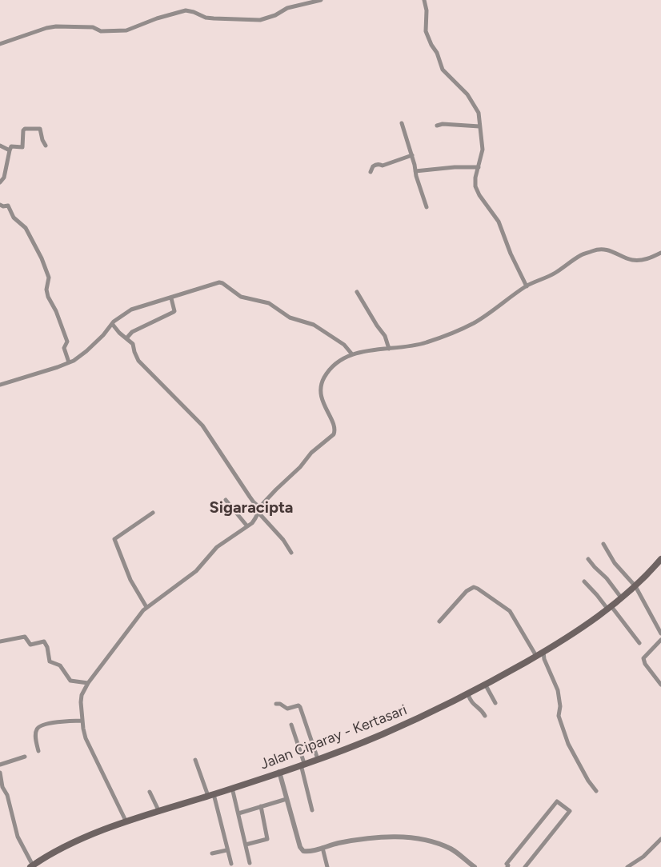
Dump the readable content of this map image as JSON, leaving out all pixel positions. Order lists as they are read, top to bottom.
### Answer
{
  "streets": {
    "main road": ["Jalan Ciparay - Kertasari"]
  },
  "districts": ["Sigaracipta"]
}
